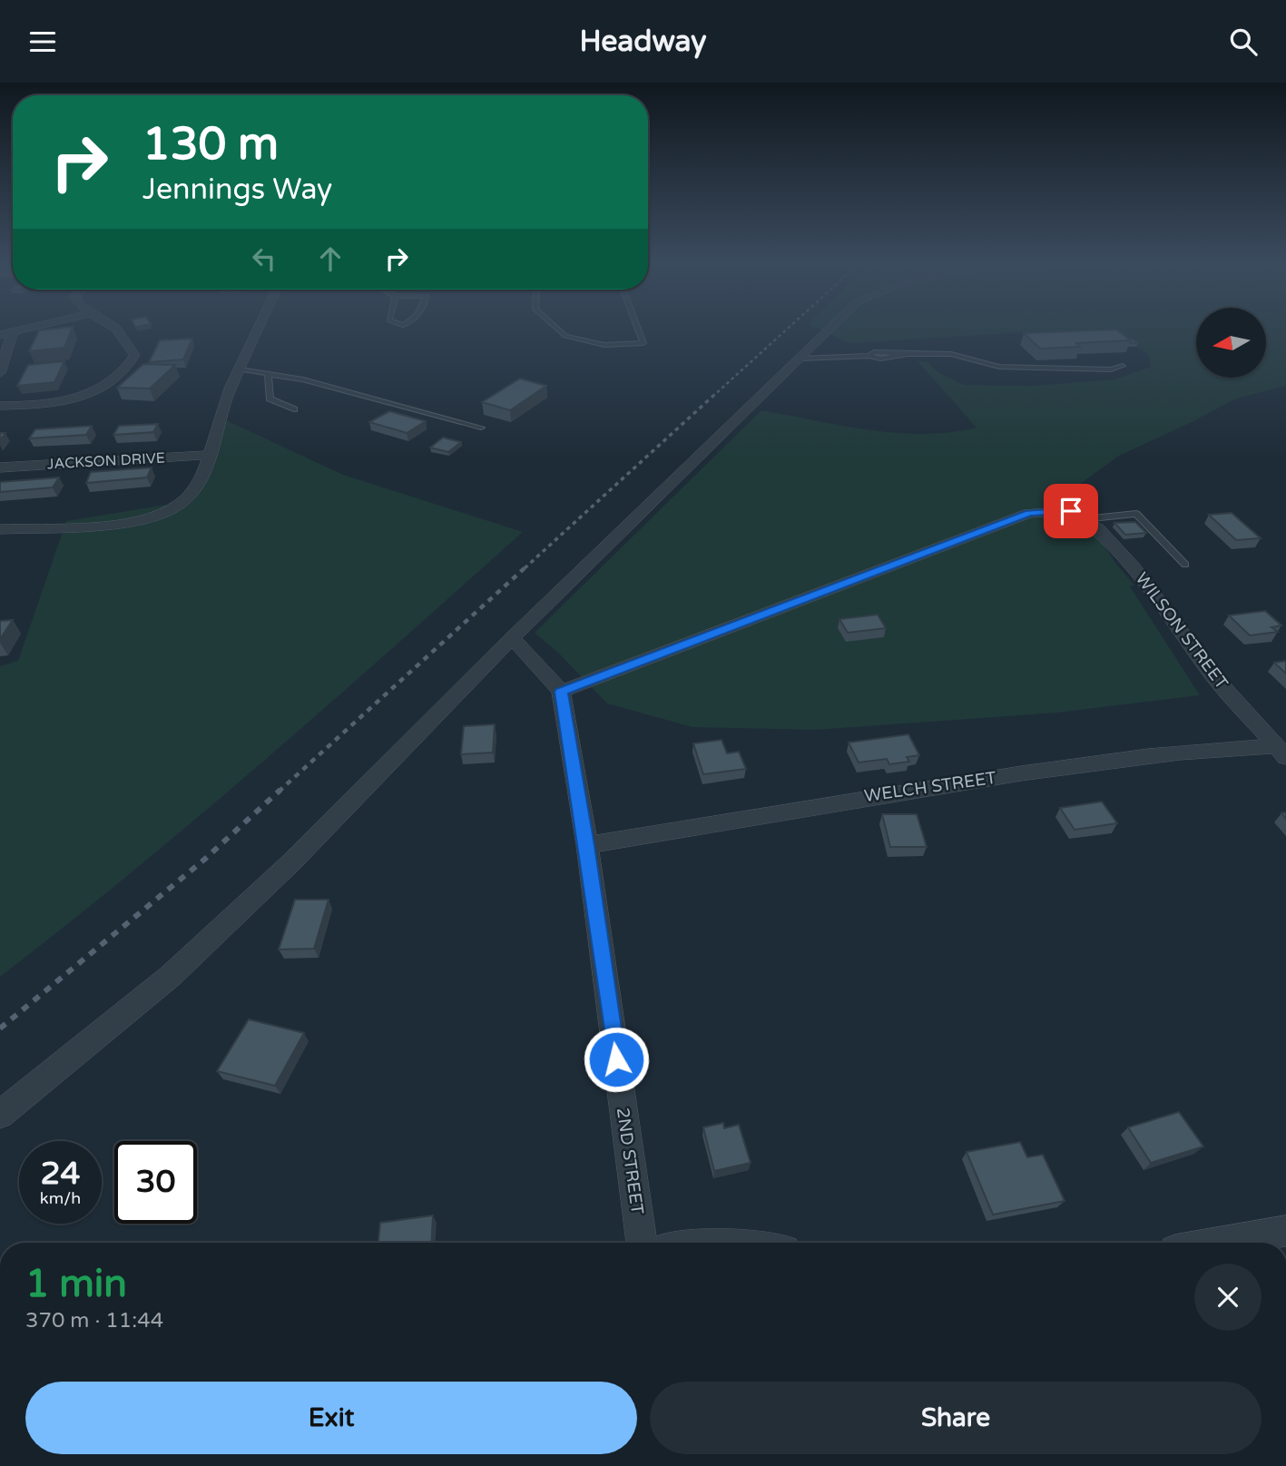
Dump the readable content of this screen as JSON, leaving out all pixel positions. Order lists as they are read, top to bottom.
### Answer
{
  "streets": {
    "street": [
      "JACKSON DRIVE",
      "WILSON STREET",
      "WELCH STREET",
      "2ND STREET"
    ]
  },
  "crossings": [
    ["WILSON STREET", "WELCH STREET"],
    ["WELCH STREET", "2ND STREET"]
  ],
  "north": "left",
  "page": {
    "header": "Headway",
    "turn": ["130 m", "Jennings Way"],
    "speed": "24 km/h",
    "limit": "30",
    "heading": ["1 min", "370 m · 11:44"],
    "buttons": ["Exit", "Share"]
  }
}
